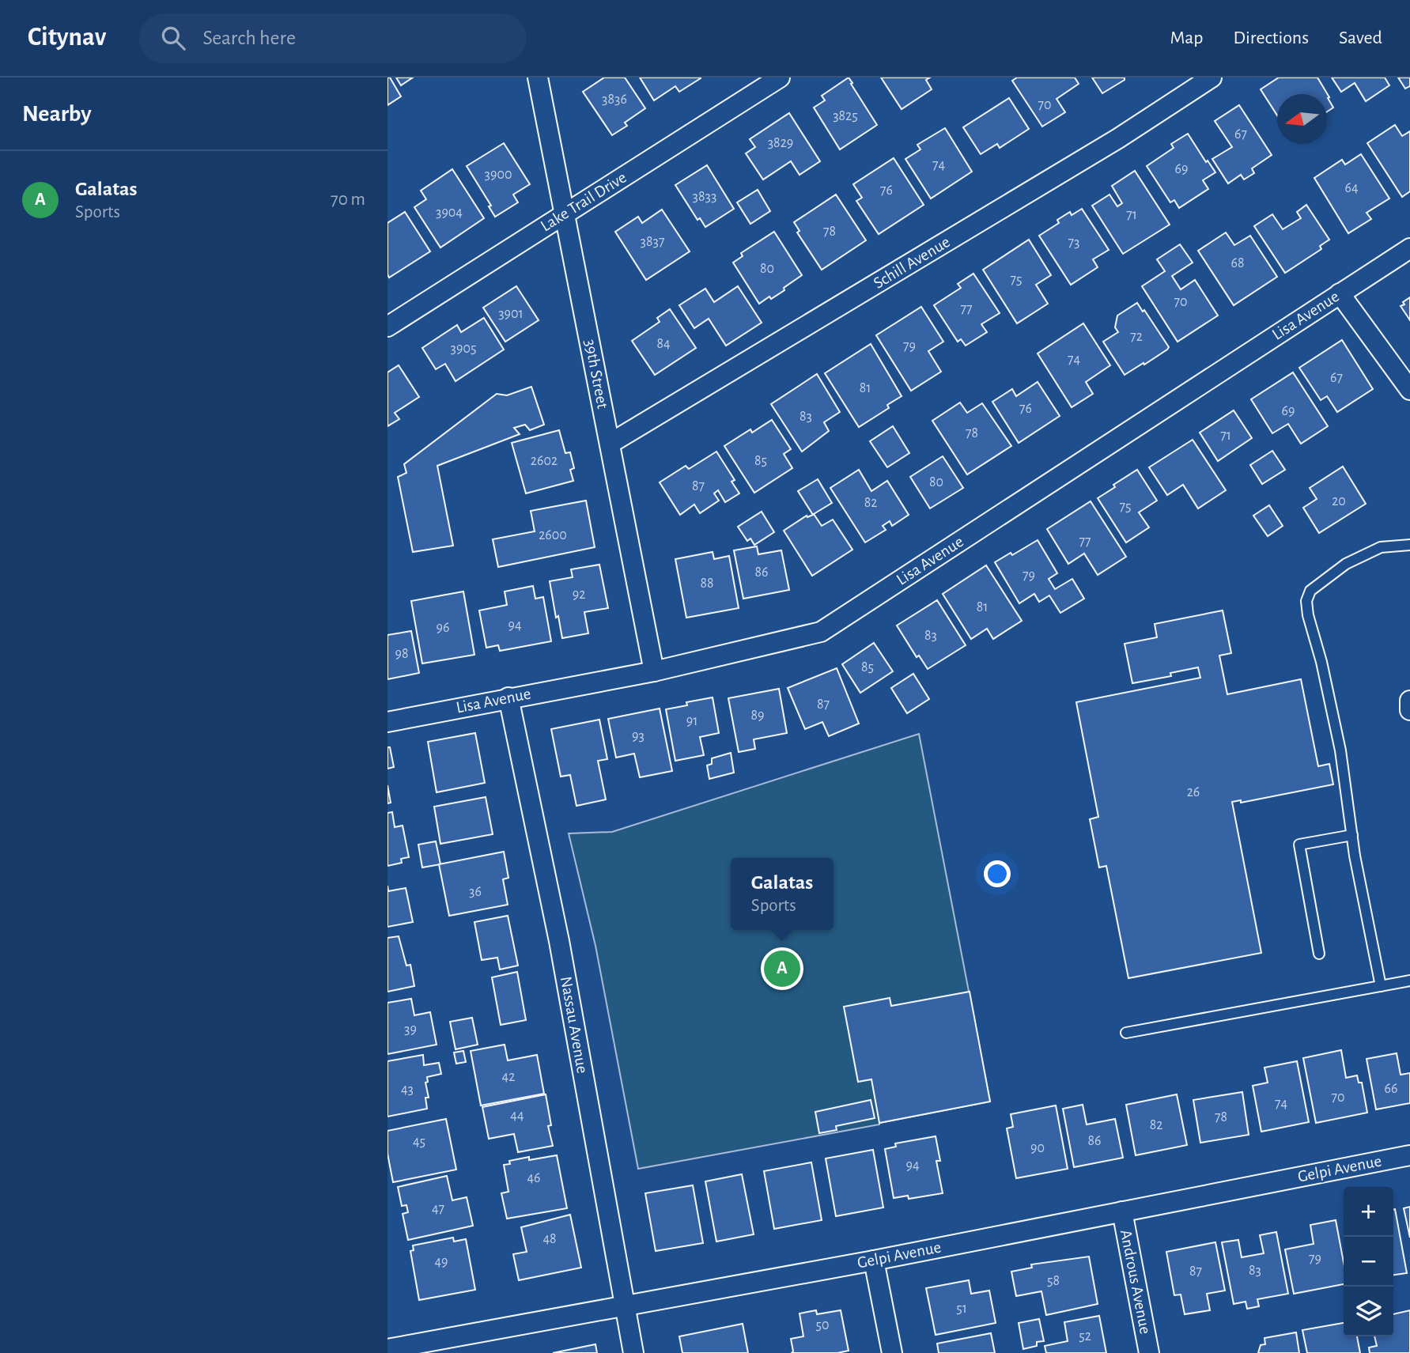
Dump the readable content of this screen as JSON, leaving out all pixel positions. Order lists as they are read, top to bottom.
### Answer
{
  "streets": {
    "street": [
      "Lake Trail Drive",
      "Schill Avenue",
      "Lisa Avenue",
      "39th Street",
      "Nassau Avenue",
      "Gelpi Avenue",
      "Androus Avenue"
    ]
  },
  "crossings": [
    ["Lake Trail Drive", "39th Street"],
    ["Schill Avenue", "39th Street"],
    ["Lisa Avenue", "39th Street"],
    ["Lisa Avenue", "Nassau Avenue"],
    ["Nassau Avenue", "Gelpi Avenue"],
    ["Gelpi Avenue", "Androus Avenue"]
  ],
  "house_numbers": [
    "3836",
    "70",
    "3825",
    "67",
    "3829",
    "74",
    "69",
    "3900",
    "64",
    "76",
    "3833",
    "3904",
    "71",
    "78",
    "3837",
    "73",
    "68",
    "80",
    "75",
    "70",
    "77",
    "3901",
    "72",
    "84",
    "79",
    "3905",
    "74",
    "67",
    "81",
    "76",
    "69",
    "83",
    "78",
    "71",
    "2602",
    "85",
    "80",
    "87",
    "20",
    "82",
    "75",
    "2600",
    "77",
    "86",
    "79",
    "88",
    "92",
    "81",
    "94",
    "96",
    "83",
    "98",
    "85",
    "87",
    "89",
    "91",
    "93",
    "26",
    "36",
    "39",
    "42",
    "66",
    "43",
    "70",
    "74",
    "44",
    "78",
    "82",
    "86",
    "45",
    "90",
    "94",
    "46",
    "47",
    "48",
    "79",
    "49",
    "83",
    "87",
    "58",
    "51",
    "50",
    "52"
  ],
  "north": "left",
  "page": {
    "header": "Citynav",
    "search": "Search here",
    "nav": ["Map", "Directions", "Saved"],
    "heading": "Nearby",
    "list": [
      {
        "mark": "A",
        "name": "Galatas",
        "note": "Sports",
        "value": "70 m"
      }
    ],
    "popup": ["Galatas", "Sports"],
    "pins": "A",
    "map_buttons": ["+", "−"]
  }
}
